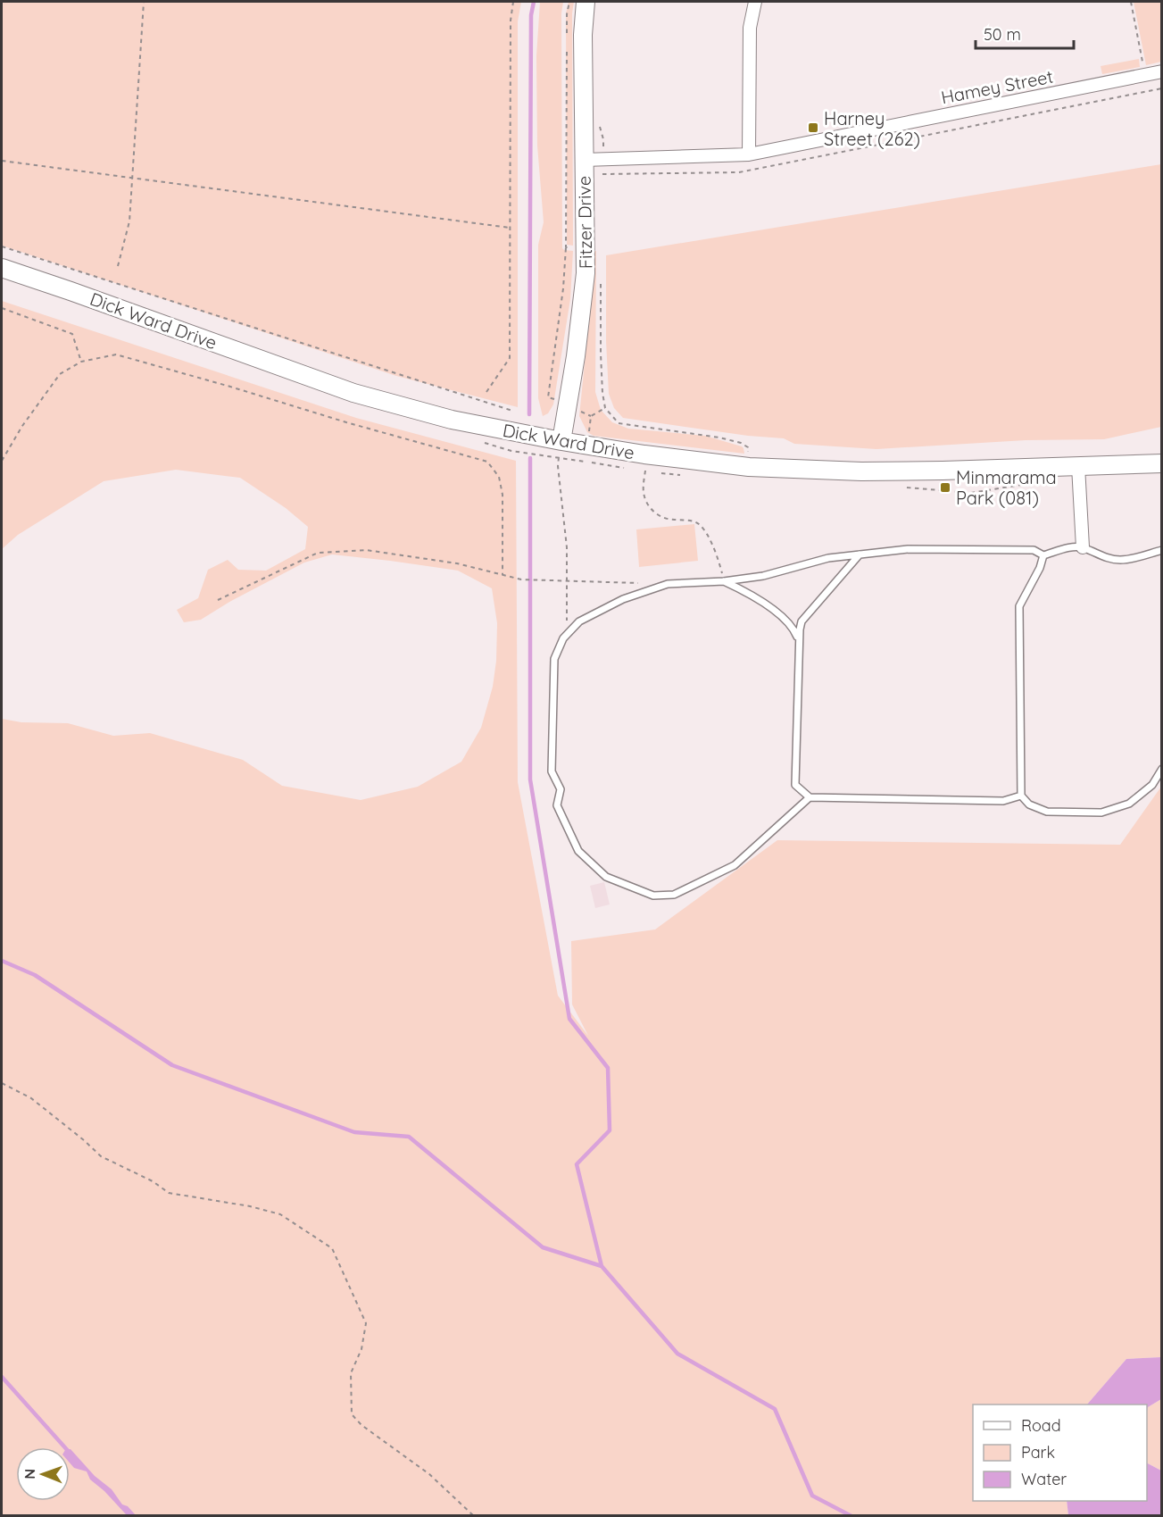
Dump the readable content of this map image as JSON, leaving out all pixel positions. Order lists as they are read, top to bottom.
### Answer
{
  "streets": {
    "street": ["Hamey Street", "Fitzer Drive", "Dick Ward Drive"]
  },
  "crossings": [
    ["Hamey Street", "Fitzer Drive"],
    ["Fitzer Drive", "Dick Ward Drive"]
  ],
  "places": {
    "transit": ["Harney Street (262)", "Minmarama Park (081)"]
  },
  "legend": ["Road", "Park", "Water"],
  "scale_bar": "50 m",
  "north": "left"
}
